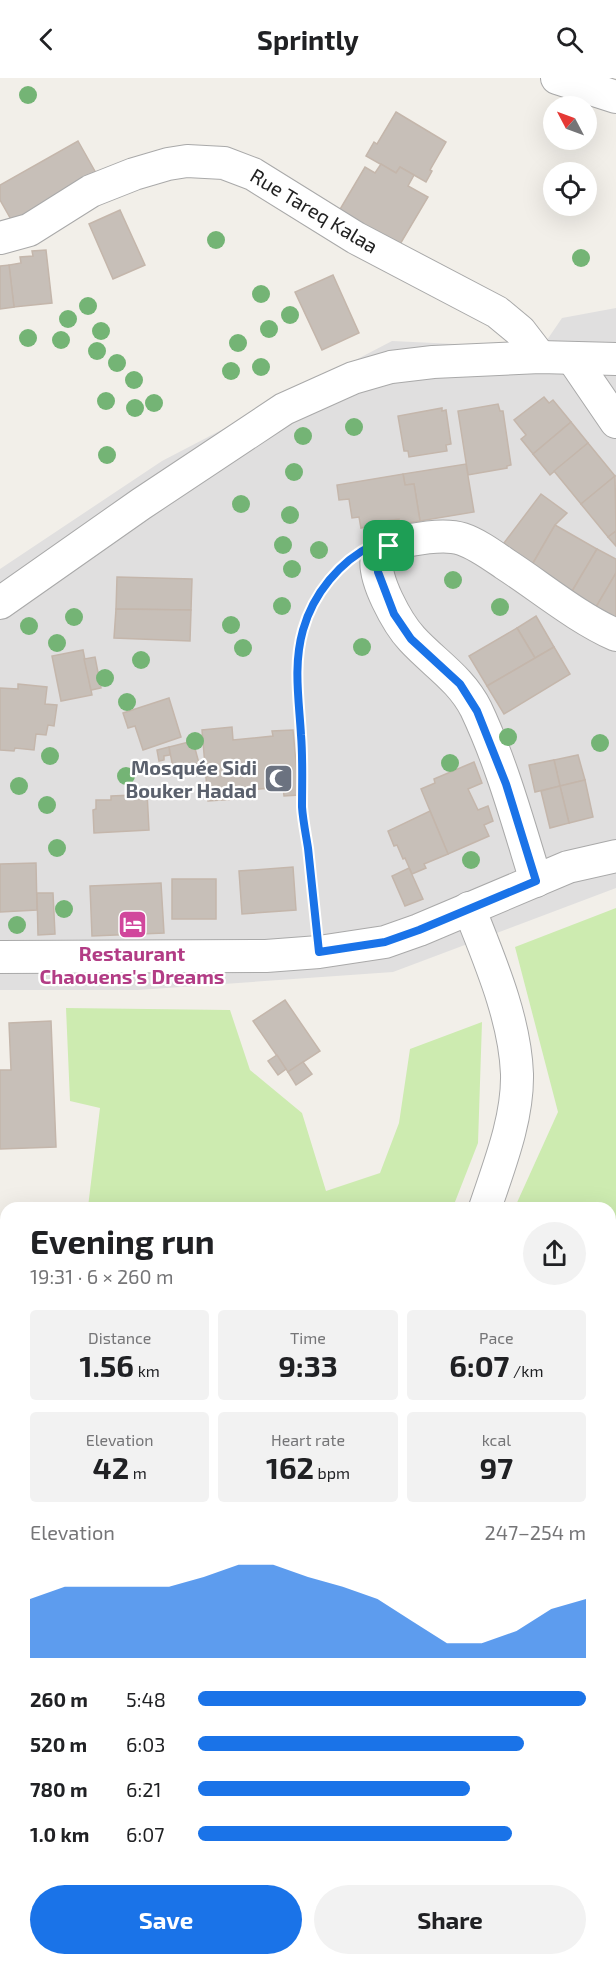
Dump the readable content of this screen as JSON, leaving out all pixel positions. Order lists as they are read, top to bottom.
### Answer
{
  "streets": {
    "street": ["Rue Tareq Kalaa"]
  },
  "places": {
    "mosque": ["Mosquée Sidi Bouker Hadad"],
    "hotel": ["Restaurant Chaouens's Dreams"]
  },
  "north": "top left",
  "page": {
    "header": "Sprintly",
    "heading": ["Evening run", "19:31 · 6 × 260 m"],
    "stats": [
      ["Distance", "1.56 km"],
      ["Time", "9:33"],
      ["Pace", "6:07 /km"],
      ["Elevation", "42 m"],
      ["Heart rate", "162 bpm"],
      ["kcal", "97"]
    ],
    "chart": ["Elevation", "247–254 m"],
    "list": [
      {
        "name": "260 m",
        "note": "5:48"
      },
      {
        "name": "520 m",
        "note": "6:03"
      },
      {
        "name": "780 m",
        "note": "6:21"
      },
      {
        "name": "1.0 km",
        "note": "6:07"
      }
    ],
    "buttons": ["Save", "Share"]
  }
}
